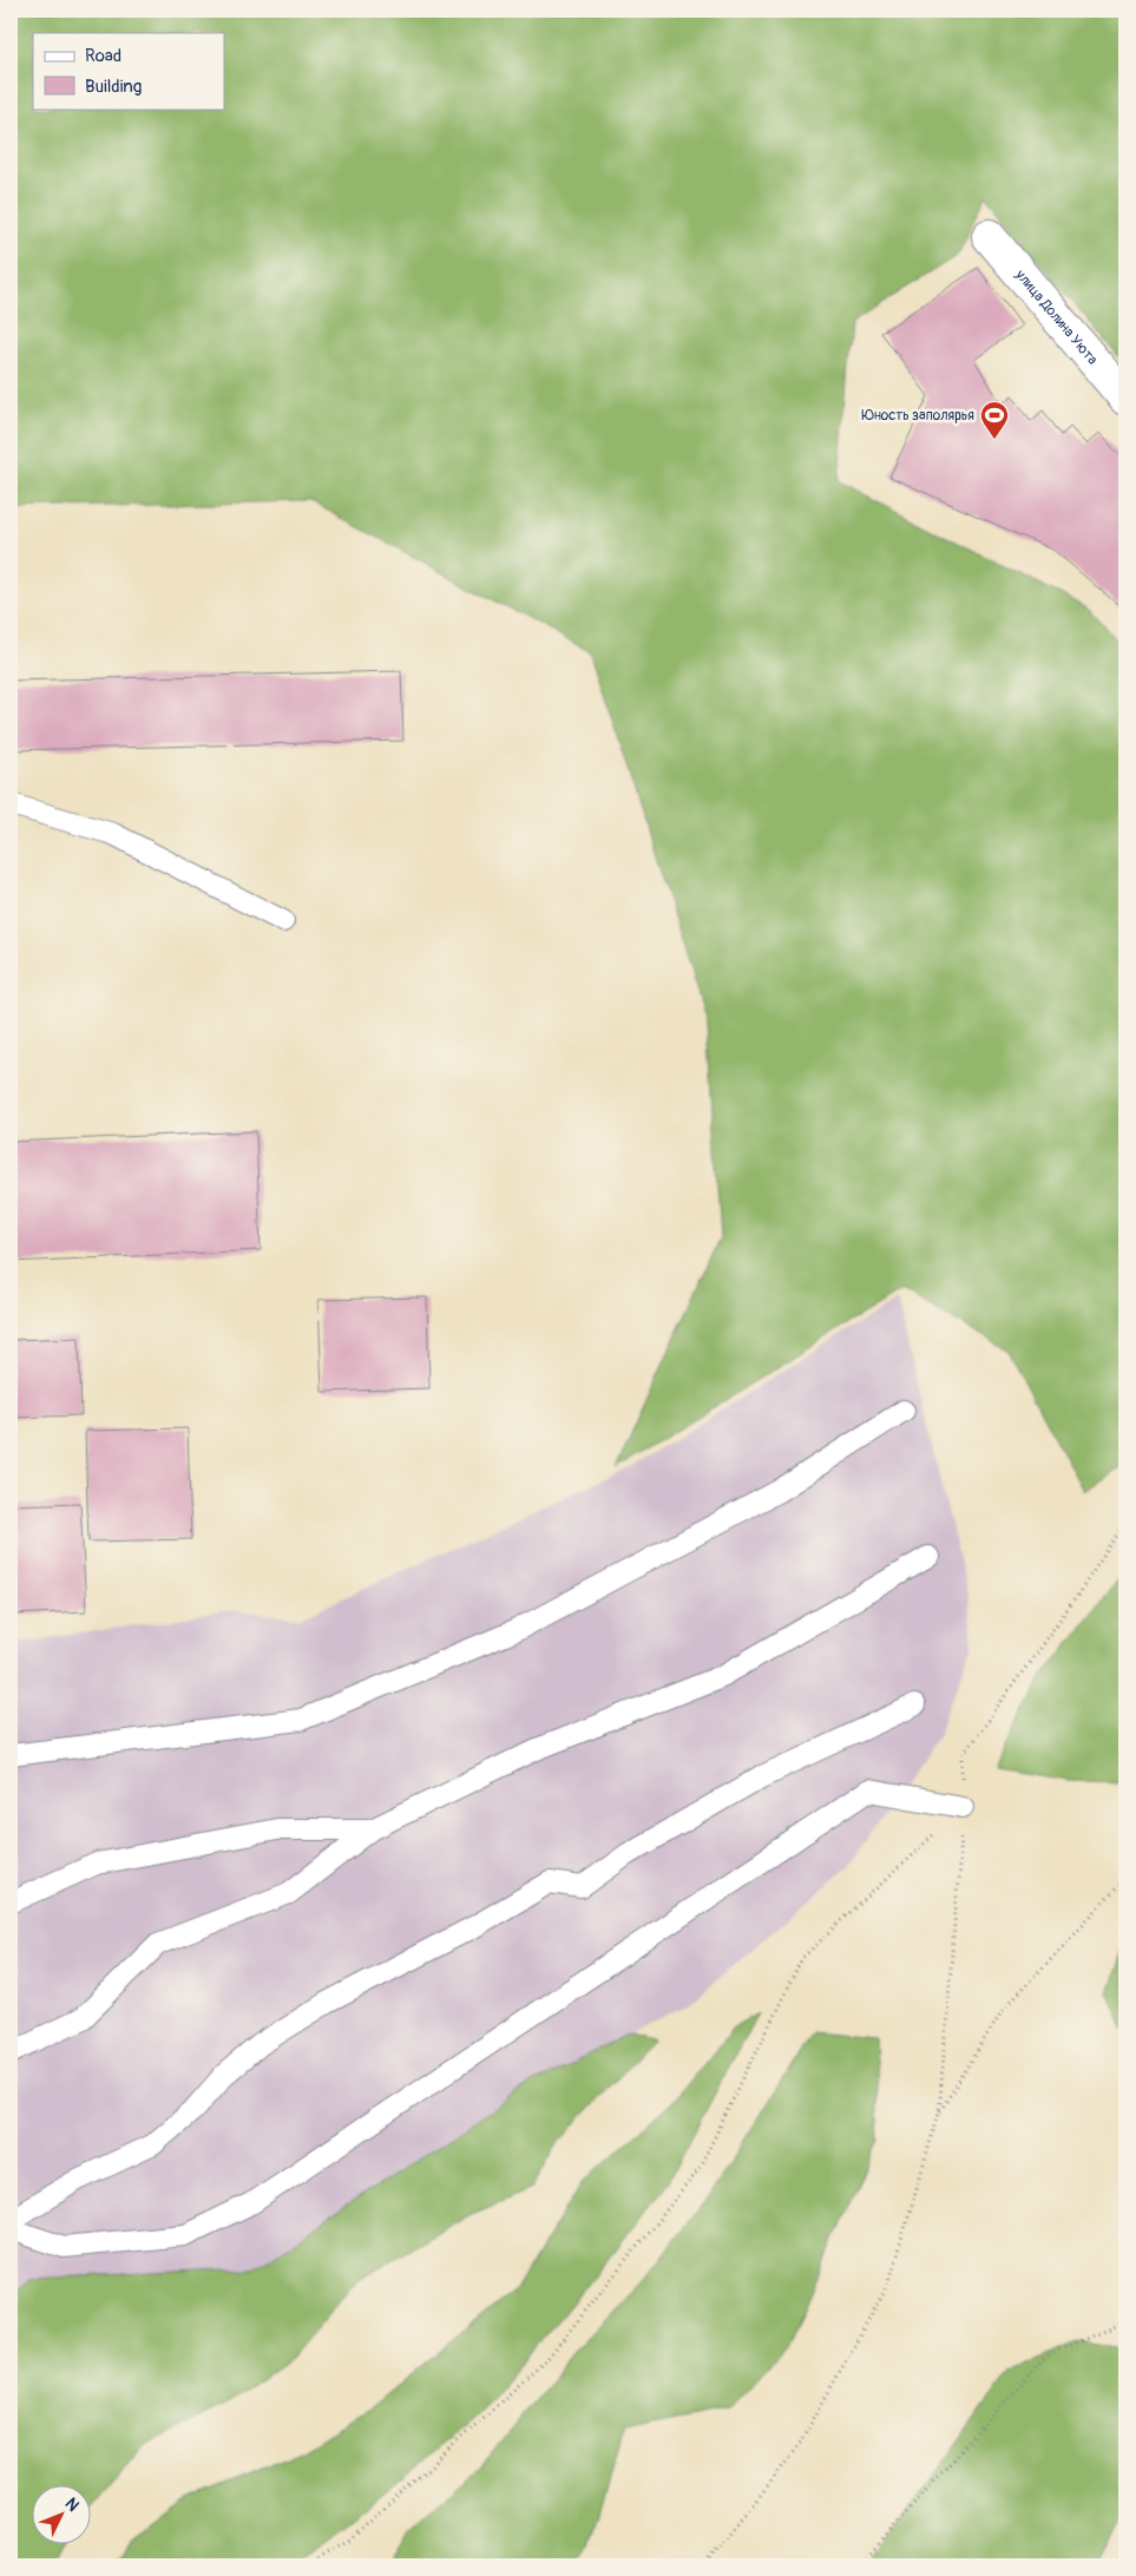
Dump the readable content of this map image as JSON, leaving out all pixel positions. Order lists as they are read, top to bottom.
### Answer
{
  "streets": {
    "street": ["улица Долина Уюта"]
  },
  "places": {
    "sports": ["Юность заполярья"]
  },
  "legend": ["Road", "Building"],
  "north": "top right"
}
